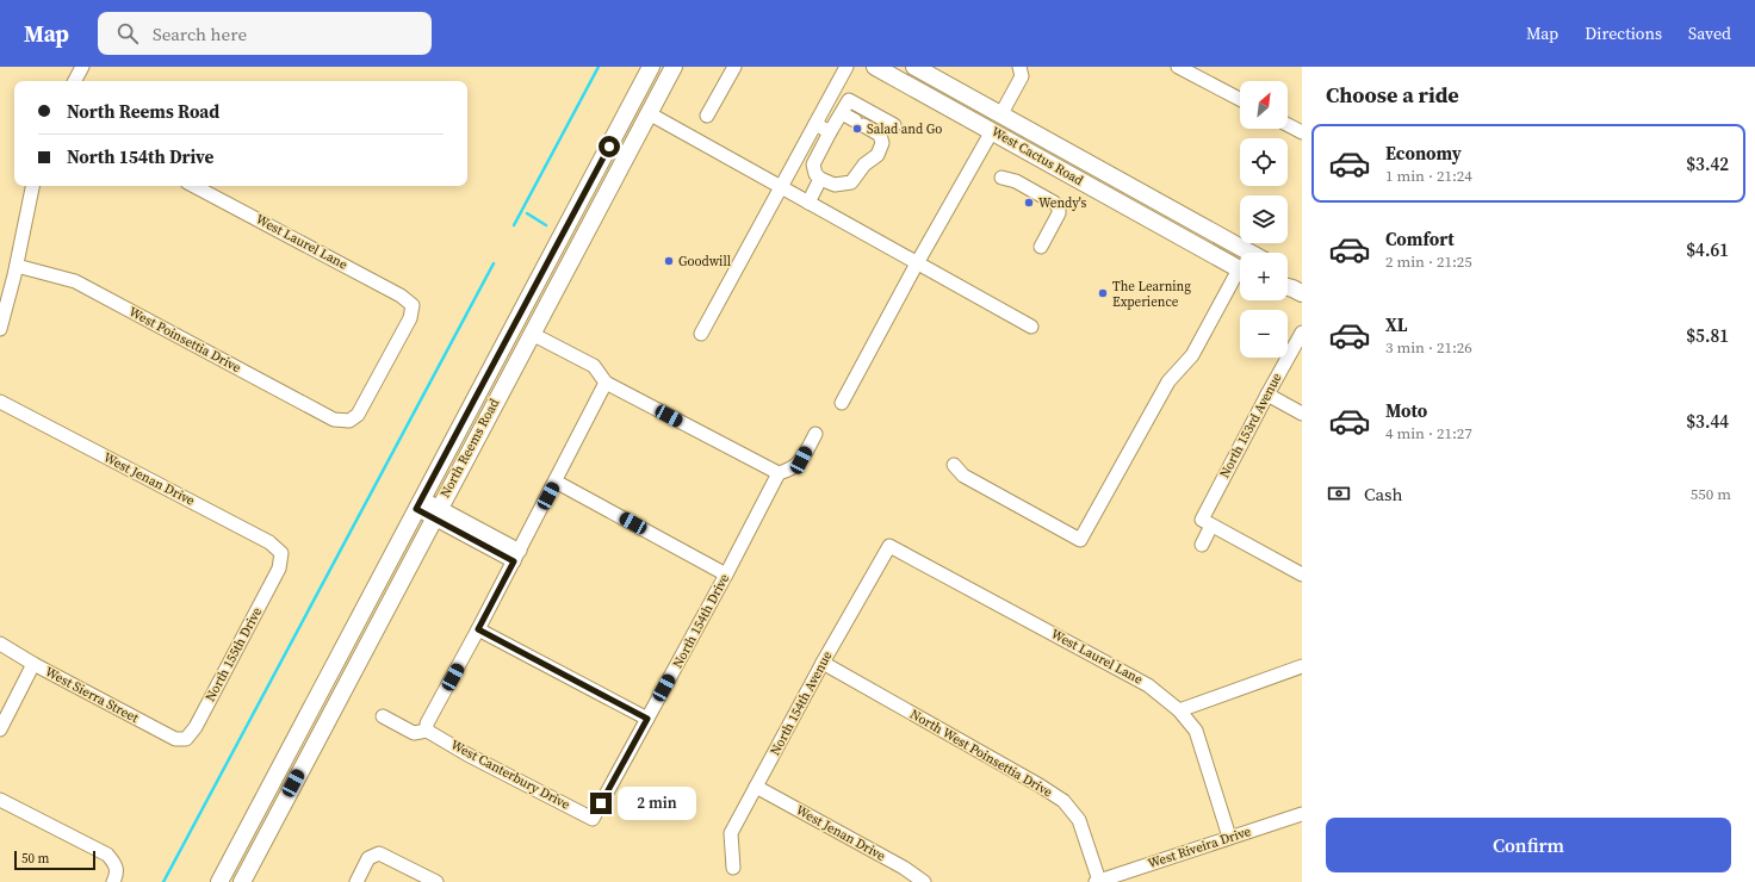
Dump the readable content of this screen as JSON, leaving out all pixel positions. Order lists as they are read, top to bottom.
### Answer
{
  "streets": {
    "main road": ["West Cactus Road", "North Reems Road"],
    "street": [
      "West Laurel Lane",
      "West Poinsettia Drive",
      "North 153rd Avenue",
      "West Jenan Drive",
      "North 154th Drive",
      "North 155th Drive",
      "West Sierra Street",
      "North 154th Avenue",
      "North West Poinsettia Drive",
      "West Canterbury Drive",
      "West Riveira Drive"
    ]
  },
  "crossings": [
    ["West Laurel Lane", "West Poinsettia Drive"],
    ["West Laurel Lane", "North 154th Avenue"],
    ["West Laurel Lane", "West Riveira Drive"],
    ["West Jenan Drive", "North 155th Drive"],
    ["West Jenan Drive", "North 154th Avenue"],
    ["North 154th Drive", "West Canterbury Drive"],
    ["North 155th Drive", "West Sierra Street"],
    ["North 154th Avenue", "North West Poinsettia Drive"],
    ["North West Poinsettia Drive", "West Riveira Drive"]
  ],
  "places": [
    "Salad and Go",
    "Wendy's",
    "Goodwill",
    "The Learning Experience"
  ],
  "scale_bar": "50 m",
  "north": "top right",
  "page": {
    "header": "Map",
    "search": "Search here",
    "nav": ["Map", "Directions", "Saved"],
    "heading": "Choose a ride",
    "map_buttons": ["+", "−"],
    "banner": ["North Reems Road", "North 154th Drive"],
    "list": [
      {
        "name": "Economy",
        "note": "1 min · 21:24",
        "value": "$3.42"
      },
      {
        "name": "Comfort",
        "note": "2 min · 21:25",
        "value": "$4.61"
      },
      {
        "name": "XL",
        "note": "3 min · 21:26",
        "value": "$5.81"
      },
      {
        "name": "Moto",
        "note": "4 min · 21:27",
        "value": "$3.44"
      }
    ],
    "pay": ["Cash", "550 m"],
    "bubble": "2 min",
    "buttons": "Confirm",
    "scale": "50 m"
  }
}
